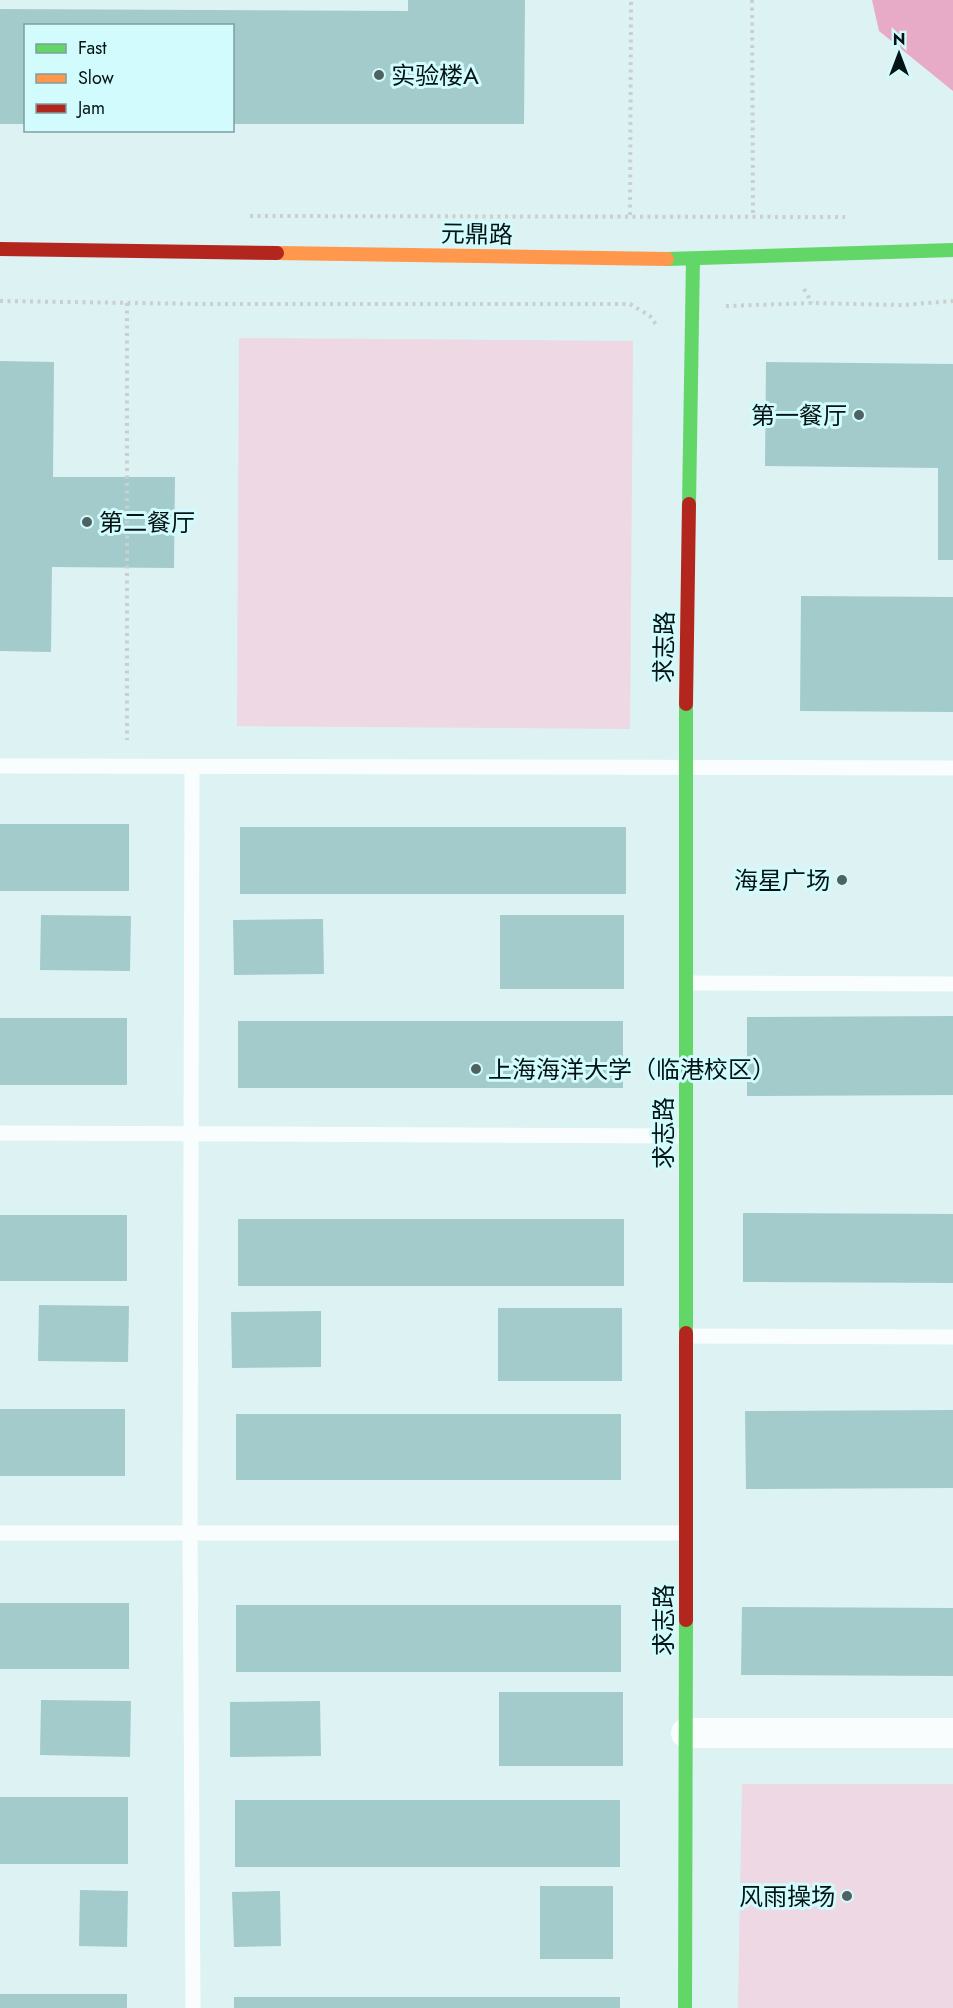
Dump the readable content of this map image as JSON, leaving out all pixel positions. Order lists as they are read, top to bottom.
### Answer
{
  "streets": {
    "street": ["元鼎路", "求志路"]
  },
  "crossings": [
    ["元鼎路", "求志路"]
  ],
  "places": [
    "实验楼A",
    "第一餐厅",
    "第二餐厅",
    "海星广场",
    "上海海洋大学（临港校区）",
    "风雨操场"
  ],
  "legend": ["Fast", "Slow", "Jam"],
  "north": "top"
}
